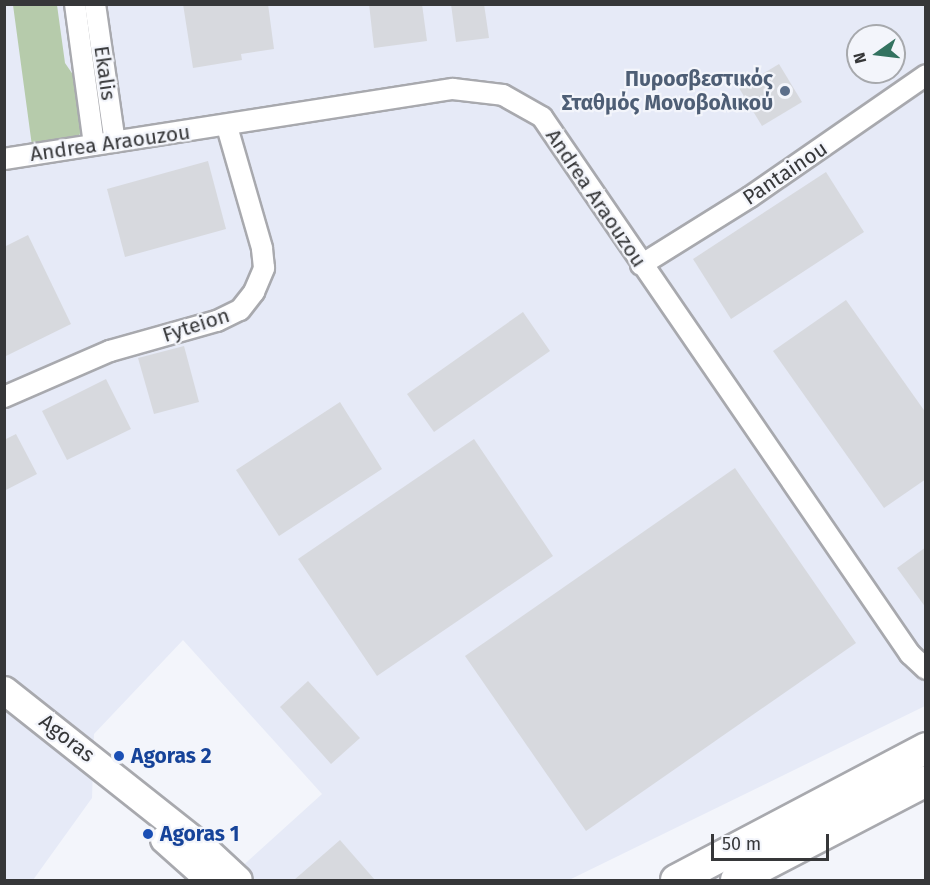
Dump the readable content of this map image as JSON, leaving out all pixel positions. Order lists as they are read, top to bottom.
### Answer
{
  "streets": {
    "main road": ["Agoras"],
    "street": [
      "Ekalis",
      "Andrea Araouzou",
      "Pantainou",
      "Fyteion"
    ]
  },
  "crossings": [
    ["Ekalis", "Andrea Araouzou"],
    ["Andrea Araouzou", "Pantainou"],
    ["Andrea Araouzou", "Fyteion"]
  ],
  "places": ["Πυροσβεστικός Σταθμός Μονοβολικού", "Agoras 2", "Agoras 1"],
  "scale_bar": "50 m",
  "north": "left"
}
